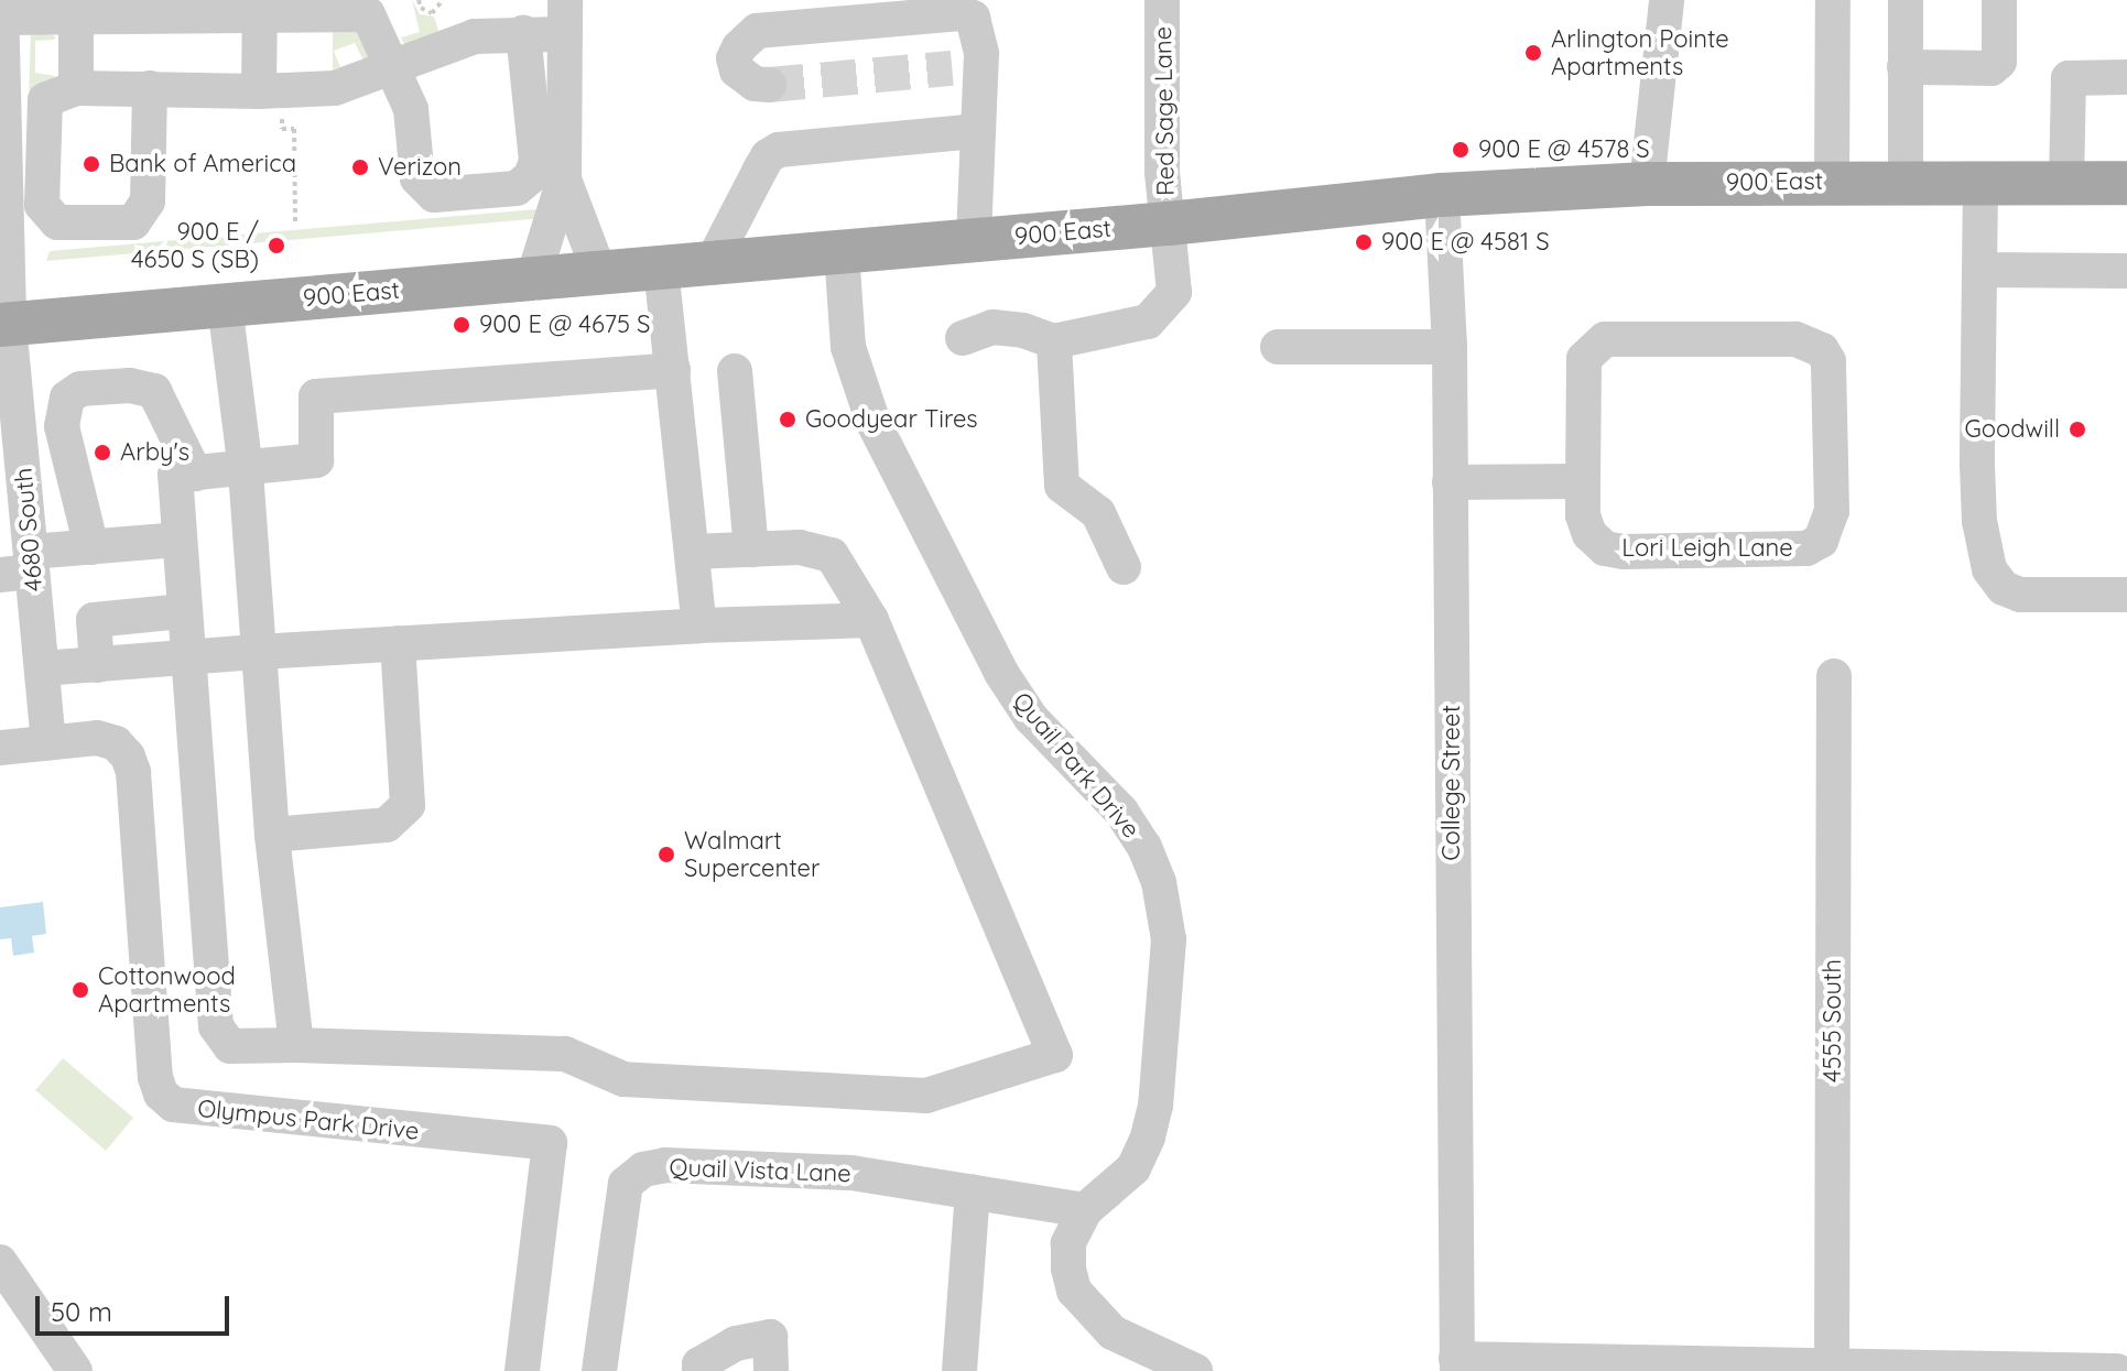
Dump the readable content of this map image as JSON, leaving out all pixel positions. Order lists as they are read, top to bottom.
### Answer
{
  "streets": {
    "main road": ["900 East"],
    "street": [
      "Red Sage Lane",
      "4680 South",
      "Lori Leigh Lane",
      "Quail Park Drive",
      "College Street",
      "4555 South",
      "Olympus Park Drive",
      "Quail Vista Lane"
    ]
  },
  "crossings": [
    ["Red Sage Lane", "900 East"],
    ["900 East", "4680 South"],
    ["900 East", "Quail Park Drive"],
    ["900 East", "College Street"],
    ["4680 South", "Olympus Park Drive"],
    ["Quail Park Drive", "Quail Vista Lane"]
  ],
  "places": [
    "Arlington Pointe Apartments",
    "900 E @ 4578 S",
    "Bank of America",
    "Verizon",
    "900 E @ 4581 S",
    "900 E / 4650 S (SB)",
    "900 E @ 4675 S",
    "Goodyear Tires",
    "Goodwill",
    "Arby's",
    "Walmart Supercenter",
    "Cottonwood Apartments"
  ],
  "scale_bar": "50 m"
}
